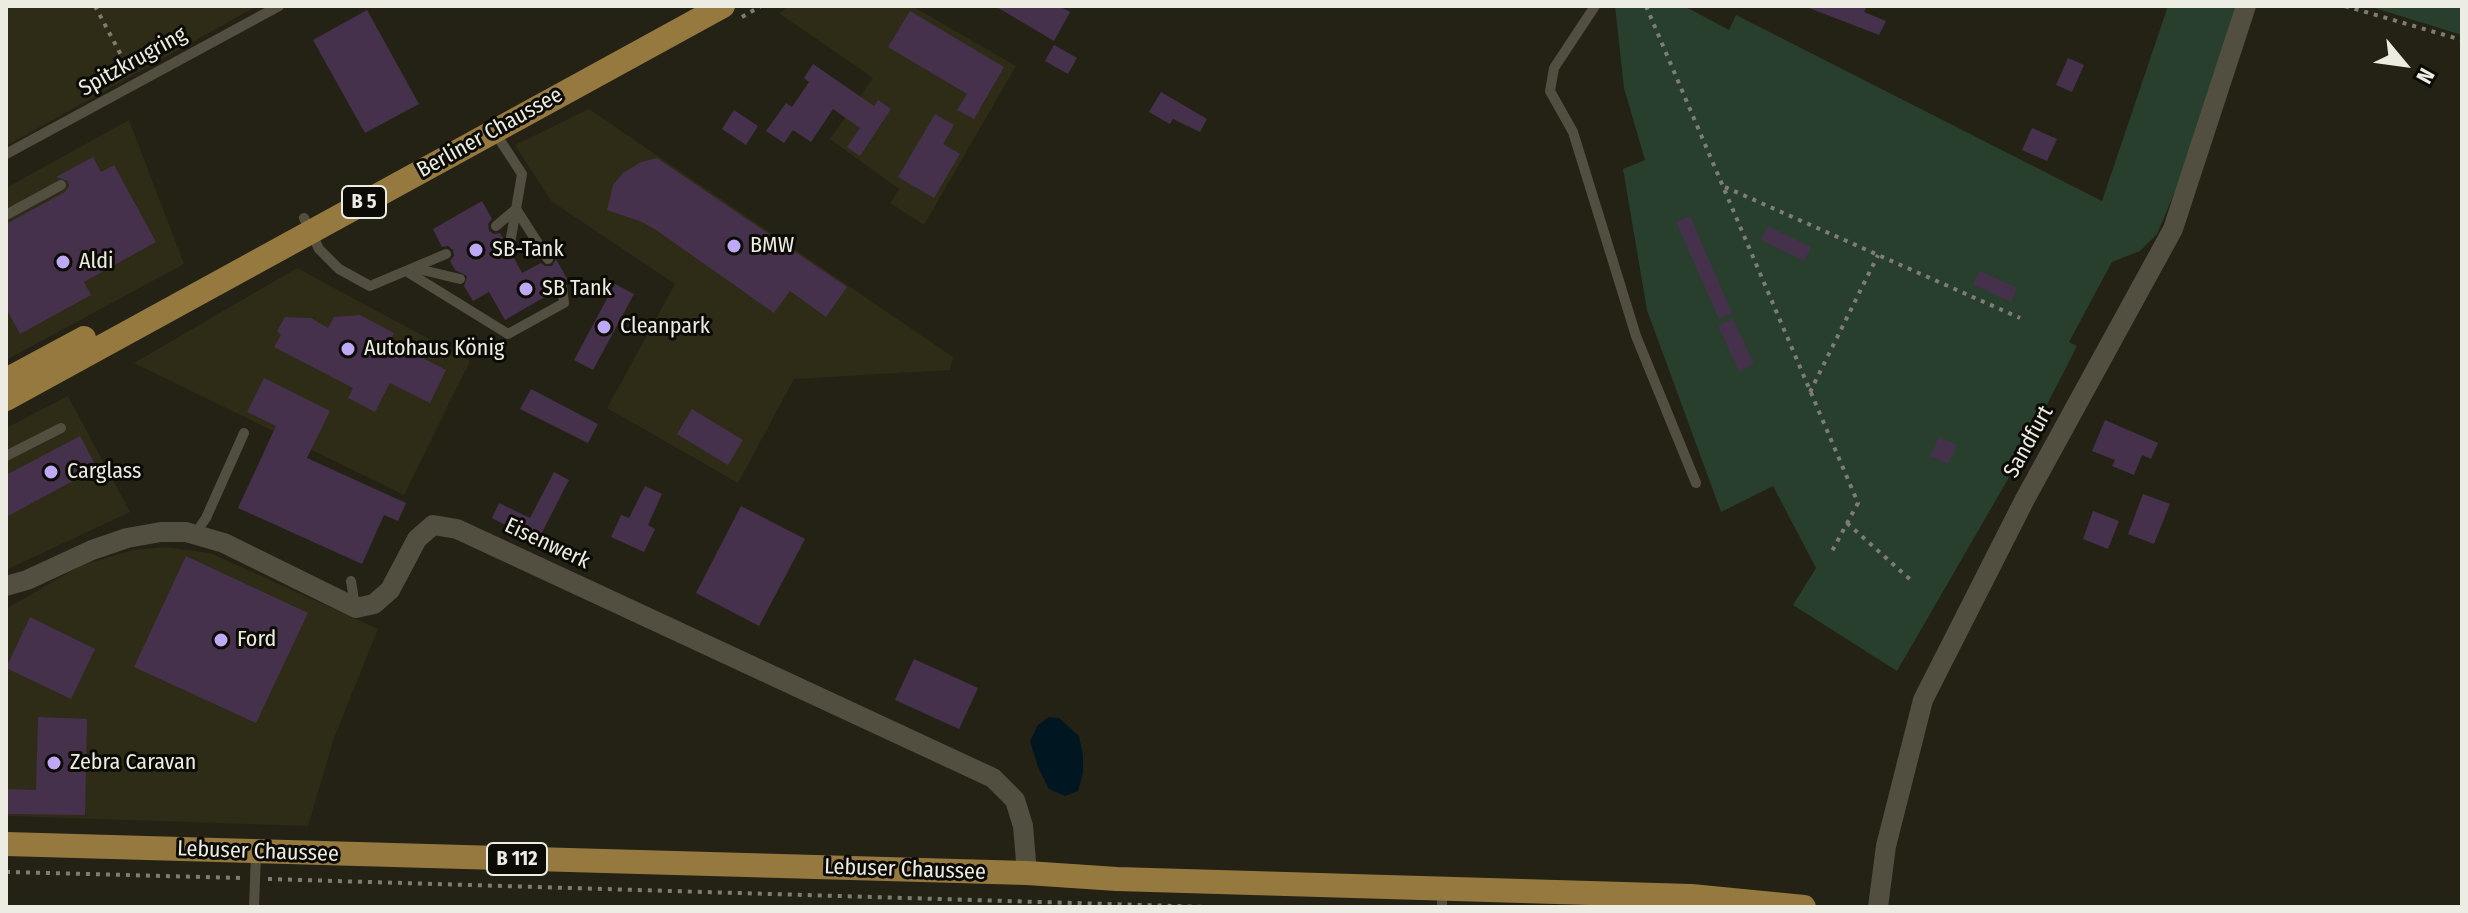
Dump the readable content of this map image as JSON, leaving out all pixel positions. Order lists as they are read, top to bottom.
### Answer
{
  "streets": {
    "main road": [
      "Berliner Chaussee",
      "B 5",
      "Lebuser Chaussee",
      "B 112"
    ],
    "street": ["Sandfurt", "Eisenwerk"],
    "lane": ["Spitzkrugring"]
  },
  "crossings": [
    ["Eisenwerk", "Lebuser Chaussee"]
  ],
  "places": [
    "BMW",
    "SB-Tank",
    "Aldi",
    "SB Tank",
    "Cleanpark",
    "Autohaus König",
    "Carglass",
    "Ford",
    "Zebra Caravan"
  ],
  "north": "bottom right"
}
